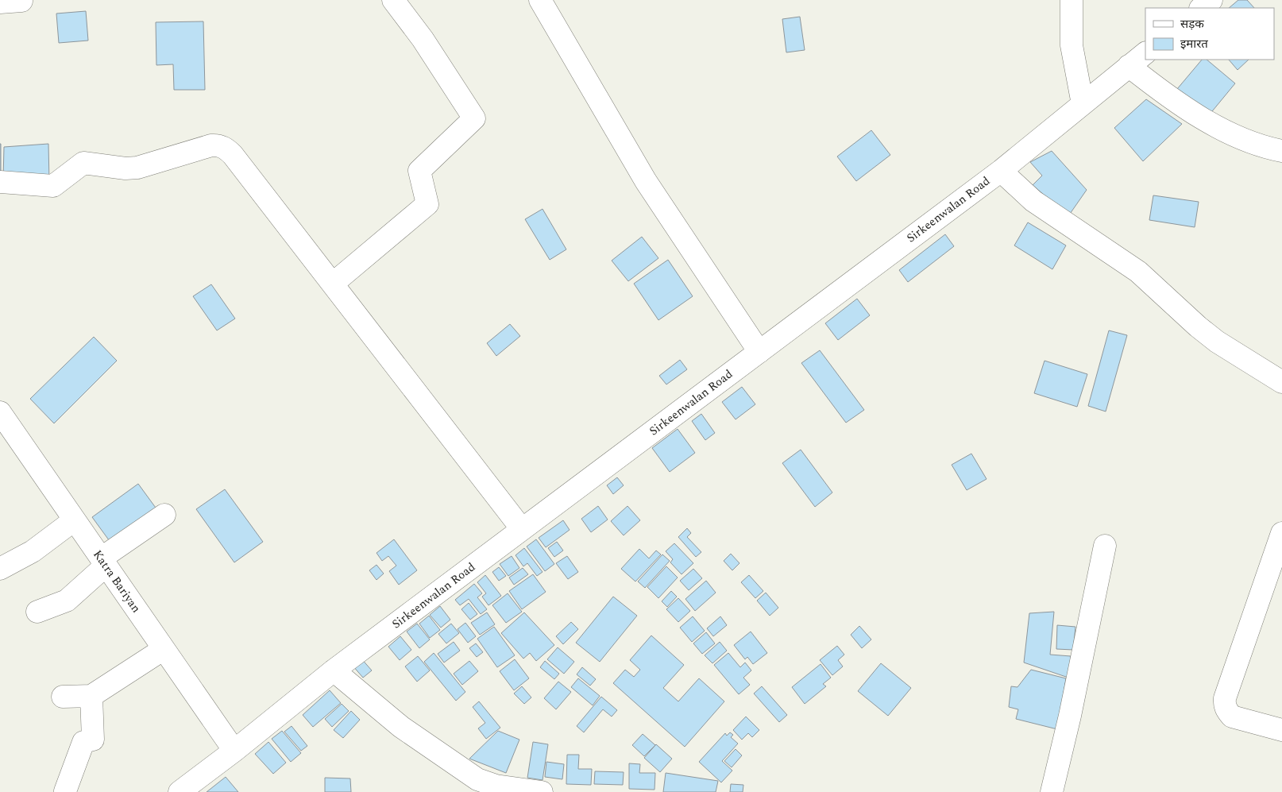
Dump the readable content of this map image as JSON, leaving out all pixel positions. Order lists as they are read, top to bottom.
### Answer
{
  "streets": {
    "street": ["Sirkeenwalan Road", "Katra Bariyan"]
  },
  "crossings": [
    ["Sirkeenwalan Road", "Katra Bariyan"]
  ],
  "legend": ["सड़क", "इमारत"]
}
